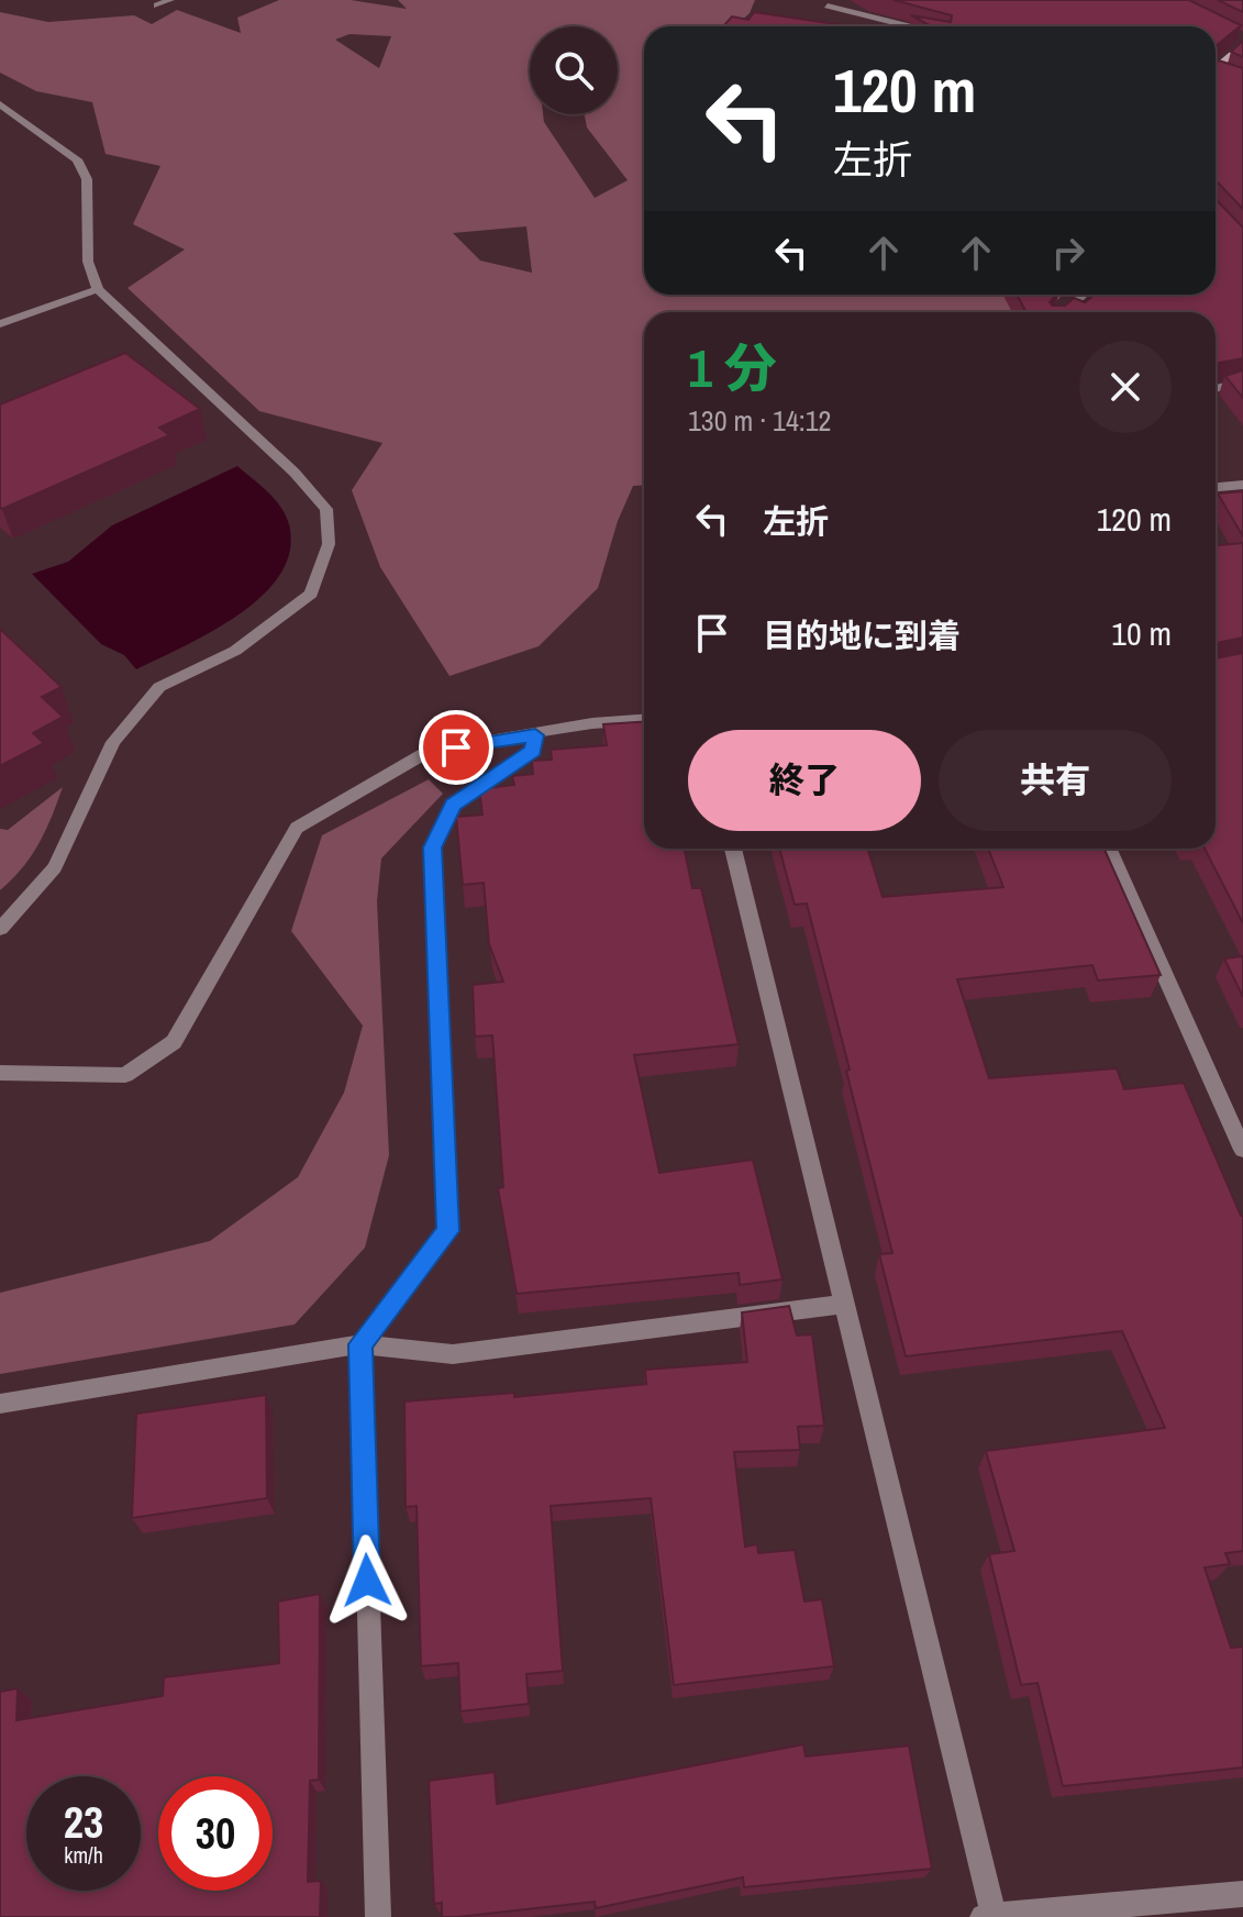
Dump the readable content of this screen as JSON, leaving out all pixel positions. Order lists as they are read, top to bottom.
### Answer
{
  "page": {
    "turn": ["120 m", "左折"],
    "heading": ["1 分", "130 m · 14:12"],
    "list": [
      {
        "name": "左折",
        "value": "120 m"
      },
      {
        "name": "目的地に到着",
        "value": "10 m"
      }
    ],
    "buttons": ["終了", "共有"],
    "speed": "23 km/h",
    "limit": "30"
  }
}
